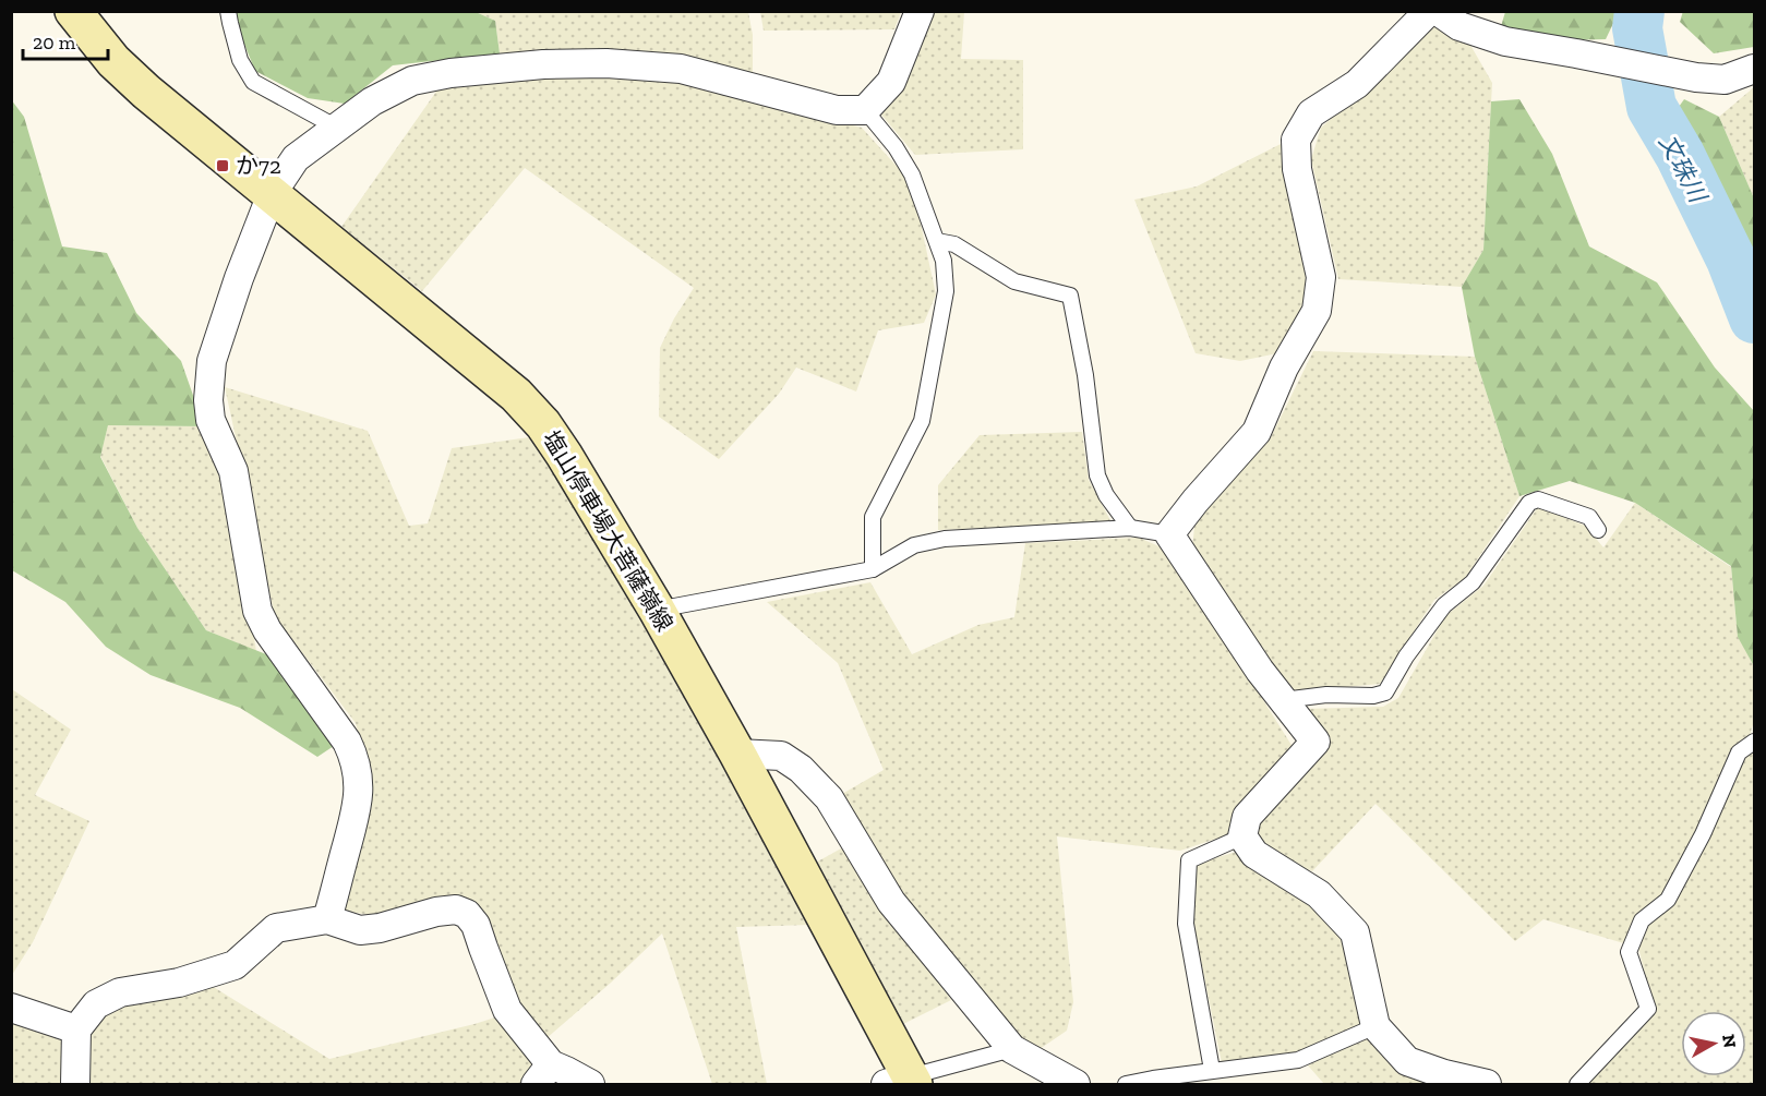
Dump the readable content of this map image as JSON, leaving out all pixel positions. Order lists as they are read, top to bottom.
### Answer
{
  "streets": {
    "main road": ["塩山停車場大菩薩嶺線"]
  },
  "water": ["文珠川"],
  "places": {
    "transit": ["か72"]
  },
  "scale_bar": "20 m",
  "north": "right"
}
